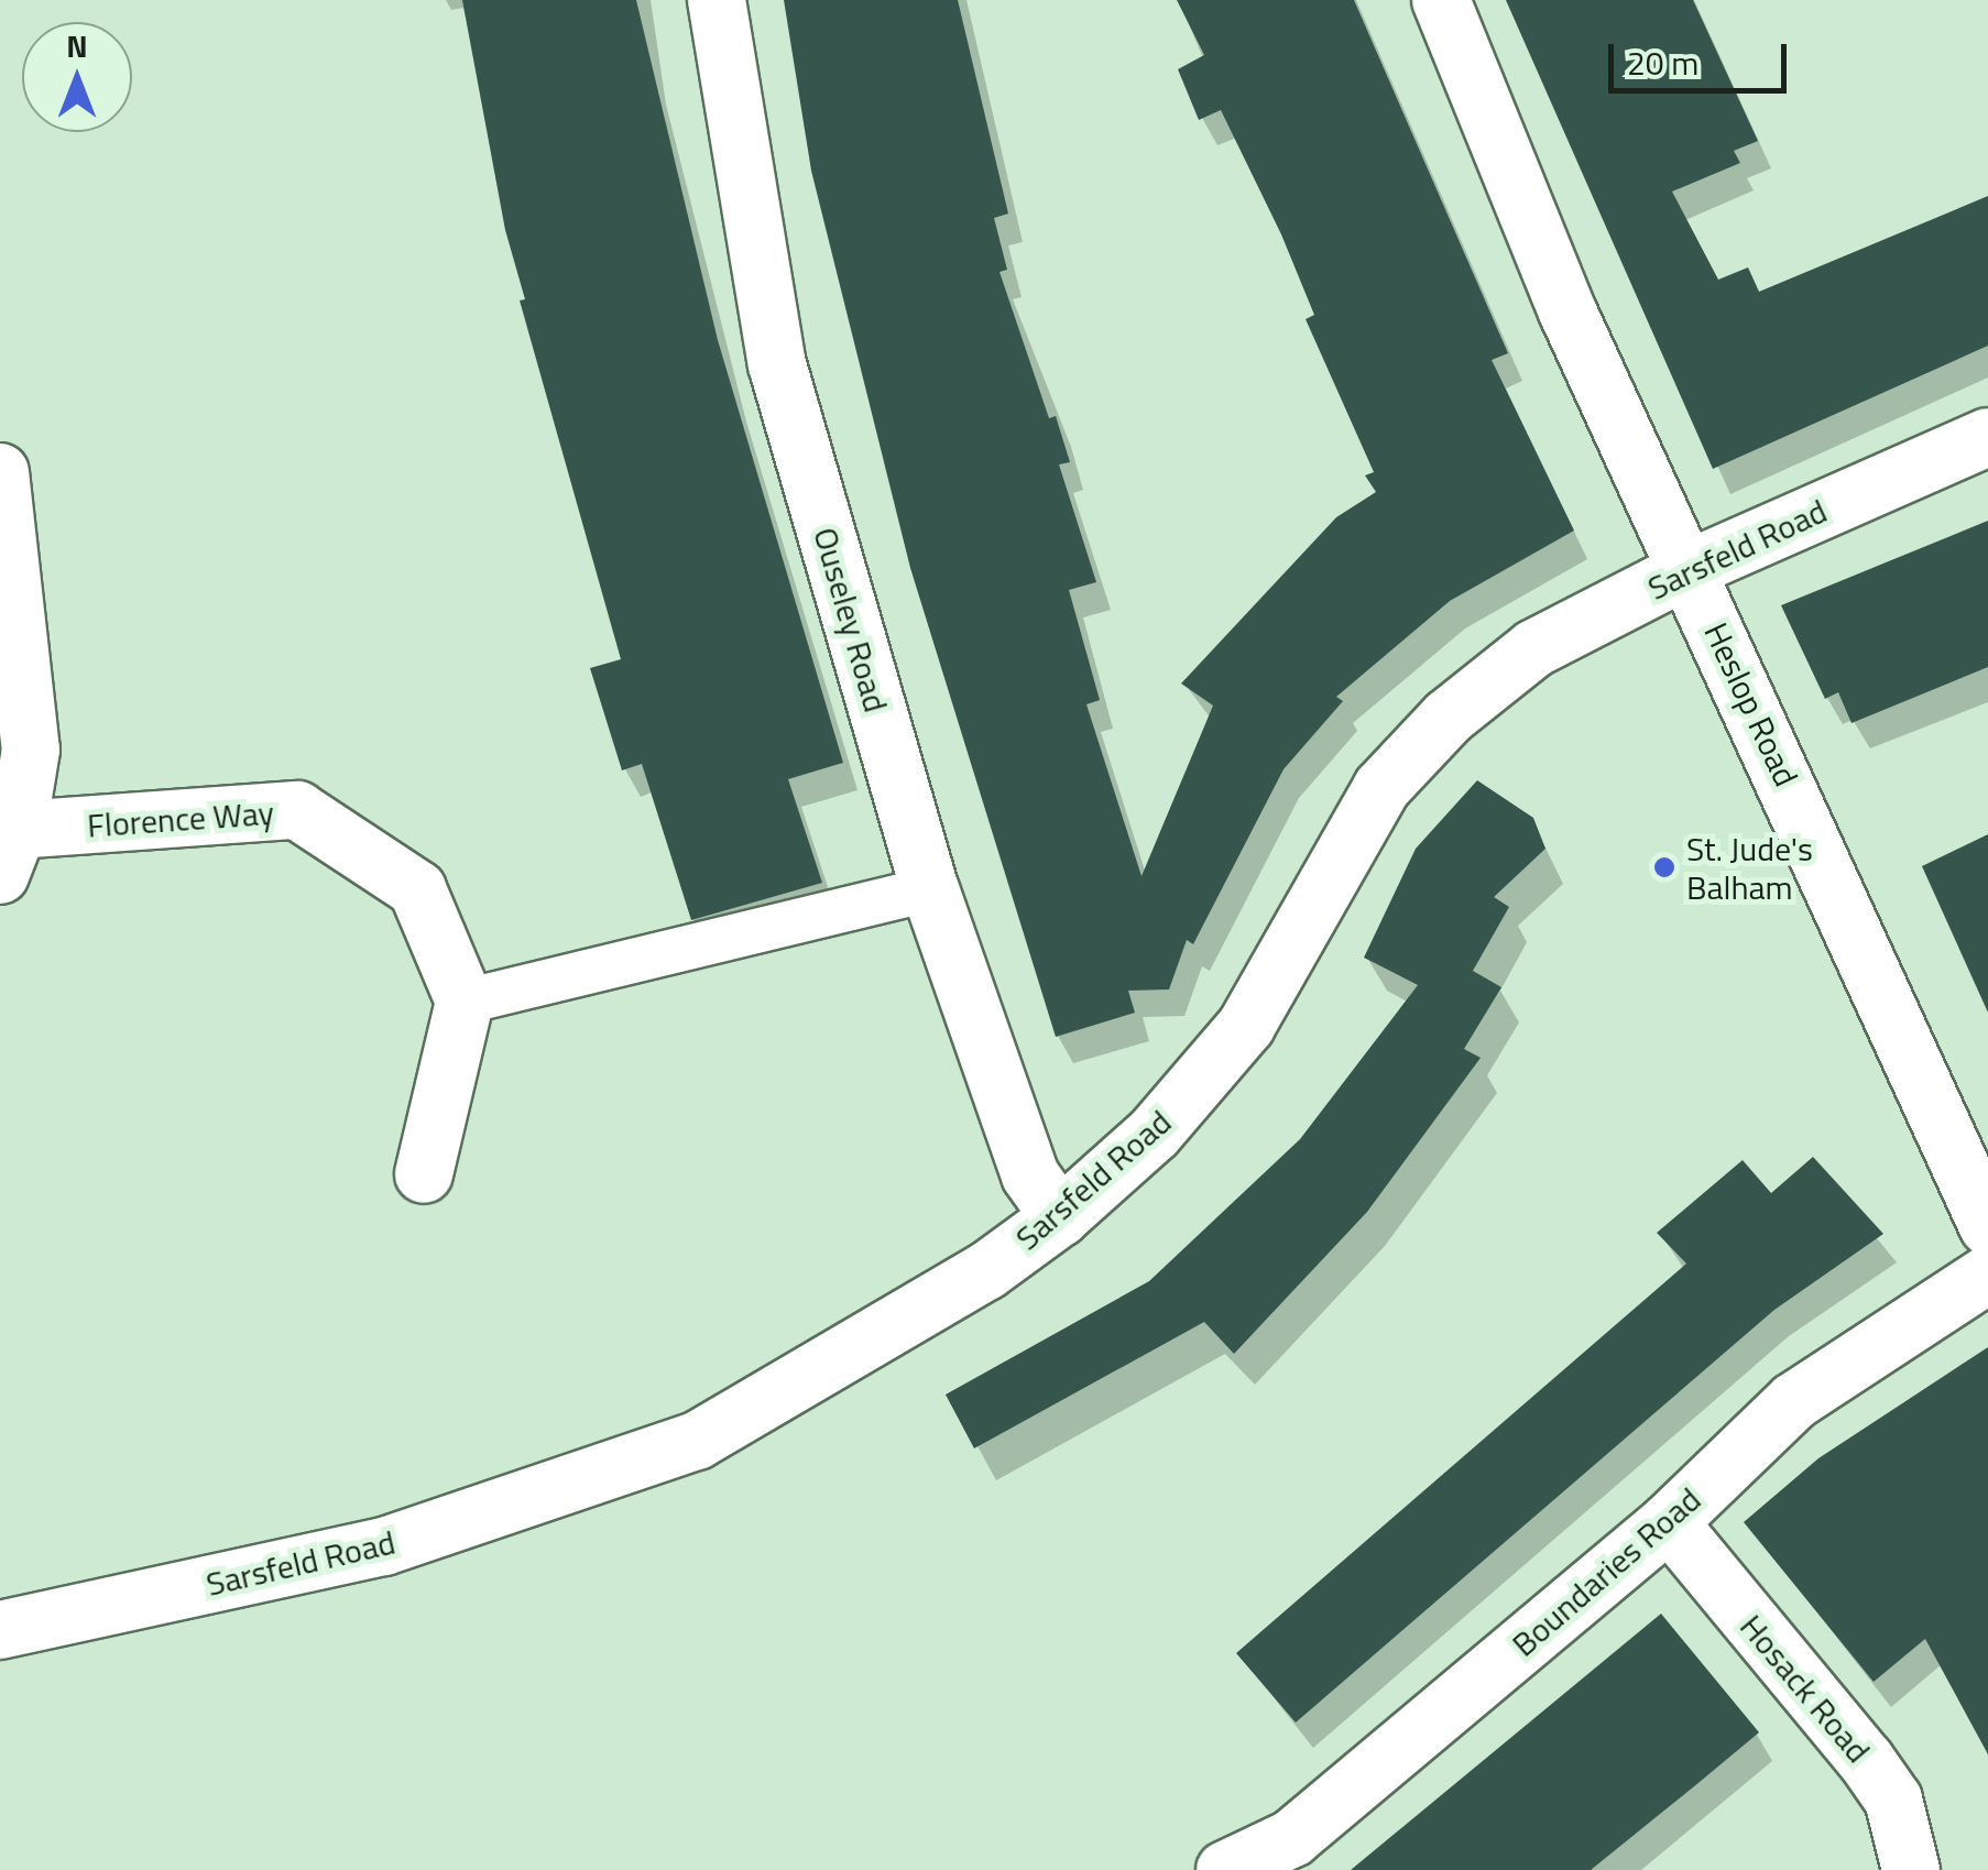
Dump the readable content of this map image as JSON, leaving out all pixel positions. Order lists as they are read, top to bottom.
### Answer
{
  "streets": {
    "street": [
      "Sarsfeld Road",
      "Ouseley Road",
      "Heslop Road",
      "Florence Way",
      "Boundaries Road",
      "Hosack Road"
    ]
  },
  "crossings": [
    ["Sarsfeld Road", "Ouseley Road"],
    ["Sarsfeld Road", "Heslop Road"],
    ["Boundaries Road", "Hosack Road"]
  ],
  "places": ["St. Jude's Balham"],
  "scale_bar": "20 m",
  "north": "top"
}
